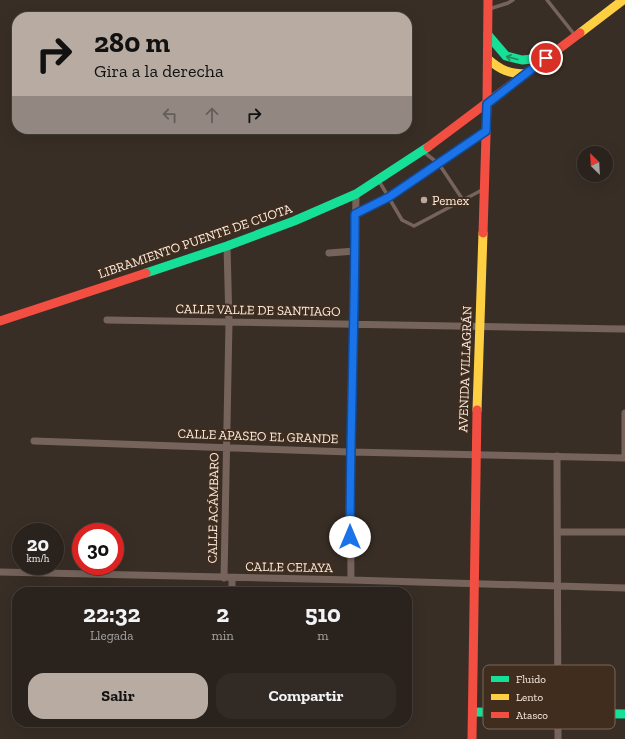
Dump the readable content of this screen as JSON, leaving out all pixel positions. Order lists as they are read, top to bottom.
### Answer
{
  "streets": {
    "street": [
      "LIBRAMIENTO PUENTE DE CUOTA",
      "CALLE VALLE DE SANTIAGO",
      "AVENIDA VILLAGRÁN",
      "CALLE APASEO EL GRANDE",
      "CALLE ACÁMBARO",
      "CALLE CELAYA"
    ]
  },
  "crossings": [
    ["LIBRAMIENTO PUENTE DE CUOTA", "AVENIDA VILLAGRÁN"],
    ["LIBRAMIENTO PUENTE DE CUOTA", "CALLE ACÁMBARO"],
    ["CALLE VALLE DE SANTIAGO", "AVENIDA VILLAGRÁN"],
    ["CALLE VALLE DE SANTIAGO", "CALLE ACÁMBARO"],
    ["AVENIDA VILLAGRÁN", "CALLE APASEO EL GRANDE"],
    ["AVENIDA VILLAGRÁN", "CALLE CELAYA"],
    ["CALLE APASEO EL GRANDE", "CALLE ACÁMBARO"],
    ["CALLE ACÁMBARO", "CALLE CELAYA"]
  ],
  "places": ["Pemex"],
  "legend": ["Fluido", "Lento", "Atasco"],
  "north": "top left",
  "page": {
    "turn": ["280 m", "Gira a la derecha"],
    "speed": "20 km/h",
    "limit": "30",
    "eta": [
      "22:32",
      "Llegada",
      "2",
      "min",
      "510",
      "m"
    ],
    "buttons": ["Salir", "Compartir"]
  }
}
